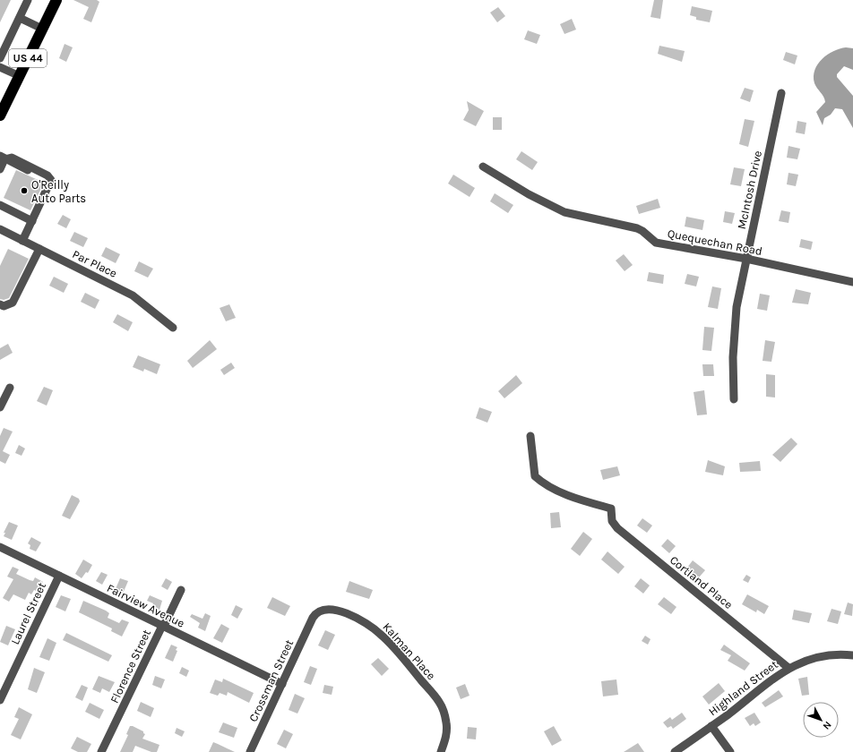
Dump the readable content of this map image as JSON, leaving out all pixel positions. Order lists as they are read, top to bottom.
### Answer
{
  "streets": {
    "highway": ["US 44"],
    "street": [
      "McIntosh Drive",
      "Quequechan Road",
      "Par Place",
      "Cortland Place",
      "Fairview Avenue",
      "Laurel Street",
      "Kalman Place",
      "Florence Street",
      "Crossman Street",
      "Highland Street"
    ]
  },
  "crossings": [
    ["McIntosh Drive", "Quequechan Road"],
    ["Cortland Place", "Highland Street"],
    ["Fairview Avenue", "Laurel Street"],
    ["Fairview Avenue", "Florence Street"],
    ["Fairview Avenue", "Crossman Street"],
    ["Kalman Place", "Crossman Street"]
  ],
  "places": ["O'Reilly Auto Parts"],
  "north": "bottom right"
}
